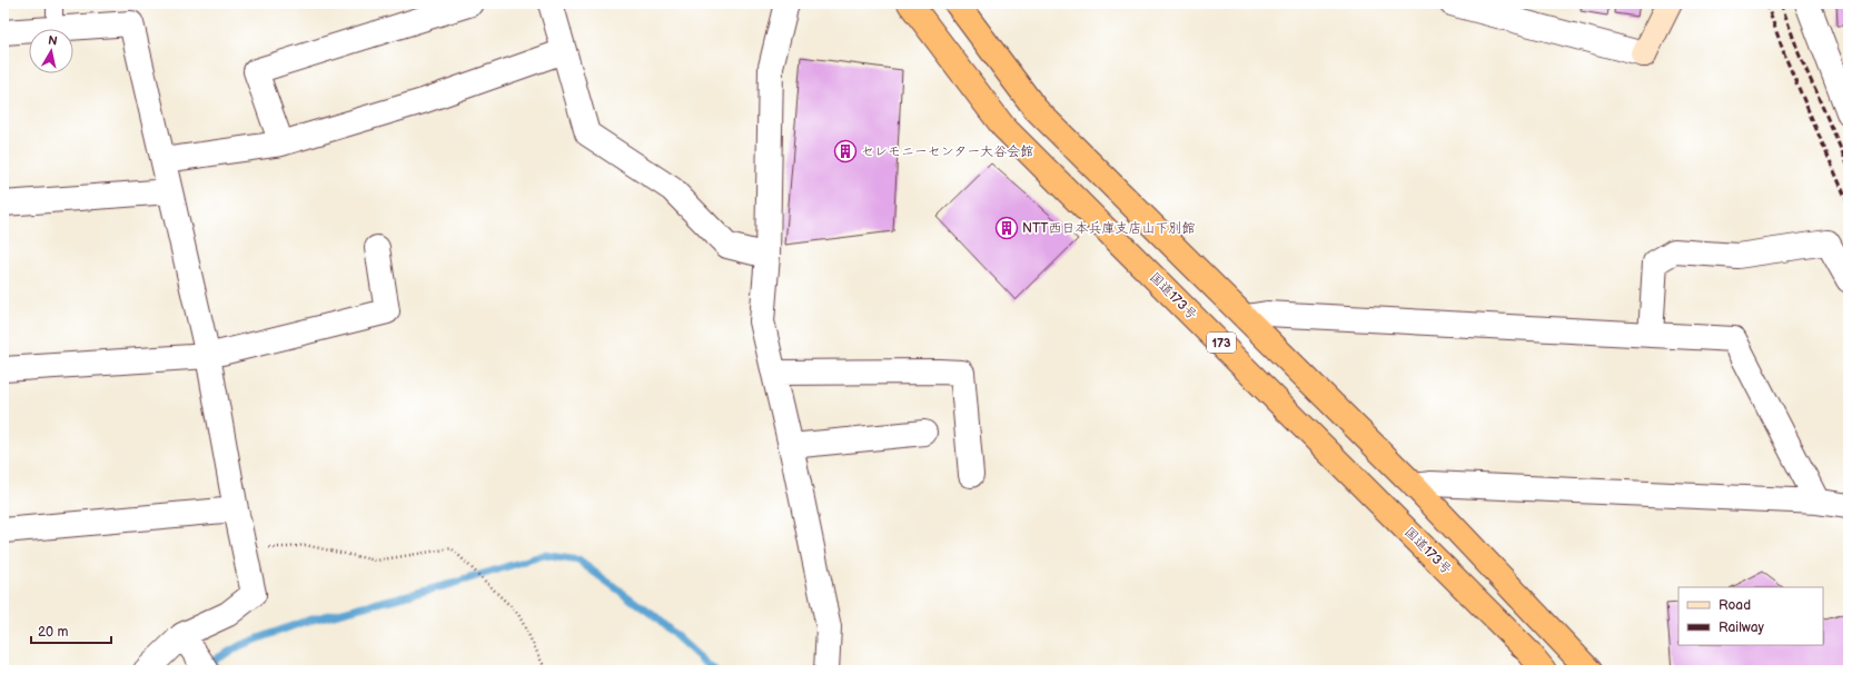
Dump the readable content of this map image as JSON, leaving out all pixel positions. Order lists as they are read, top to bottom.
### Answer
{
  "streets": {
    "highway": ["国道173号", "173"]
  },
  "places": {
    "building": ["セレモニーセンター大谷会館", "NTT西日本兵庫支店山下別館"]
  },
  "legend": ["Road", "Railway"],
  "scale_bar": "20 m",
  "north": "top"
}
